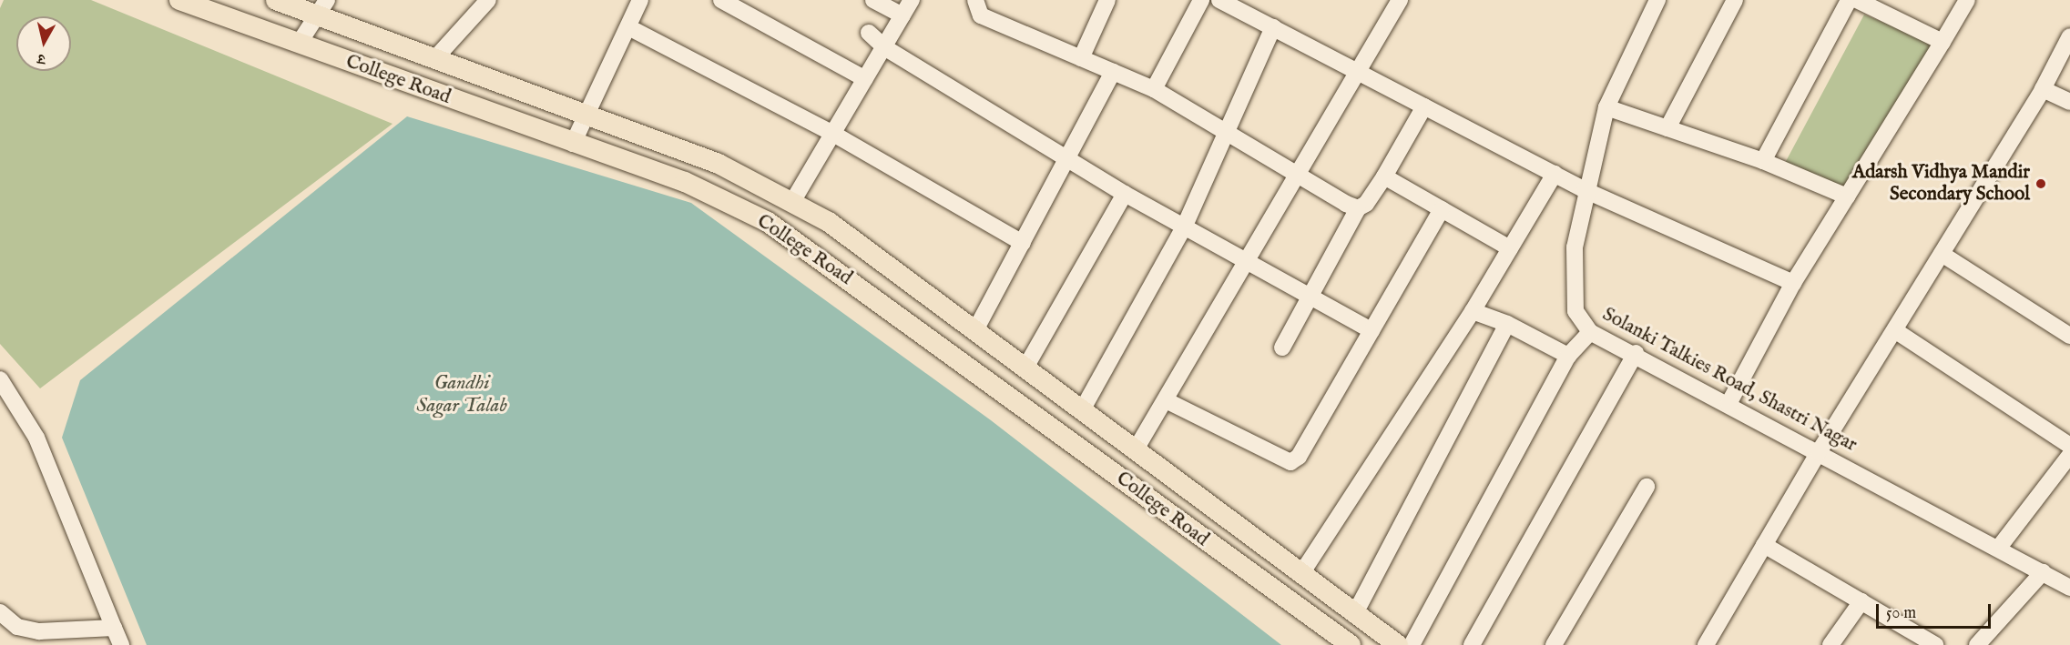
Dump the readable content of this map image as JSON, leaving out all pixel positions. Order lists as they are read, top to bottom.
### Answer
{
  "streets": {
    "main road": ["College Road"],
    "street": ["Solanki Talkies Road, Shastri Nagar"]
  },
  "water": ["Gandhi Sagar Talab"],
  "places": ["Adarsh Vidhya Mandir Secondary School"],
  "scale_bar": "50 m",
  "north": "bottom"
}
